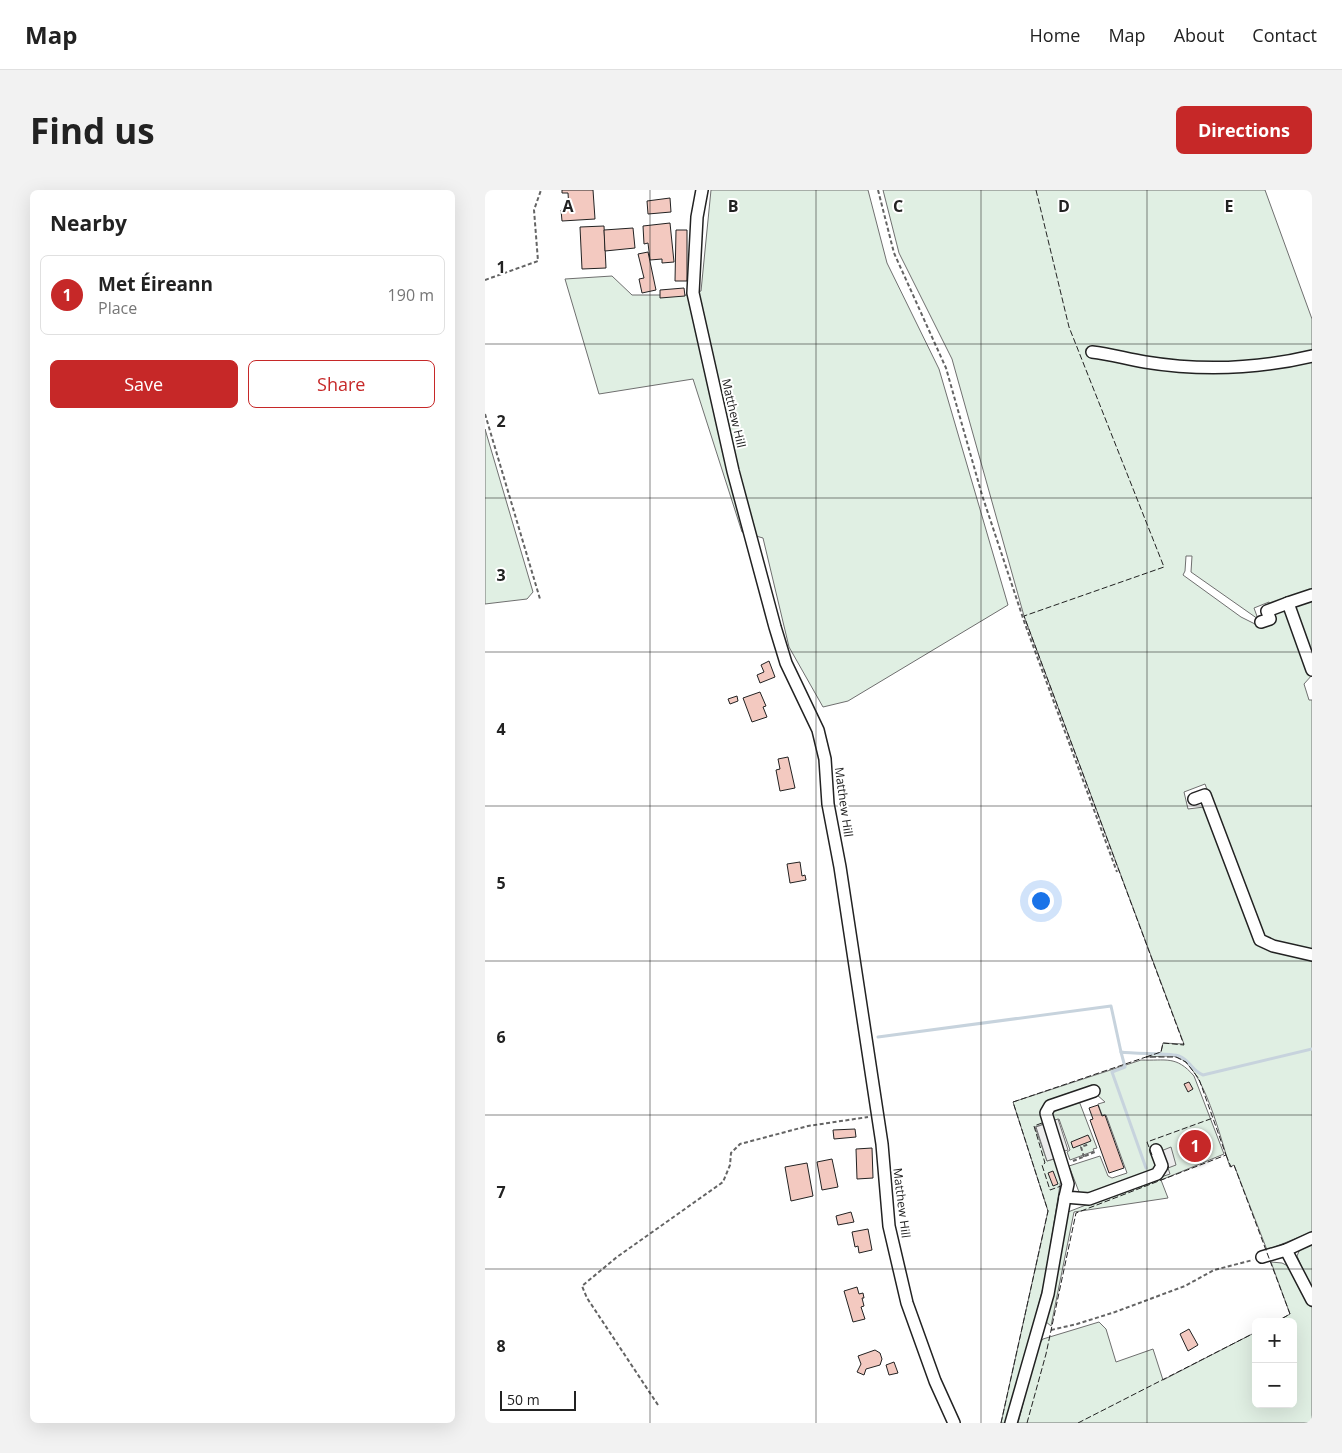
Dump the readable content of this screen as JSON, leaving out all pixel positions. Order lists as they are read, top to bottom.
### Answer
{
  "streets": {
    "street": ["Matthew Hill"]
  },
  "scale_bar": "50 m",
  "page": {
    "header": "Map",
    "nav": [
      "Home",
      "Map",
      "About",
      "Contact"
    ],
    "buttons": [
      "Directions",
      ["Save", "Share"]
    ],
    "title": "Find us",
    "heading": "Nearby",
    "list": [
      {
        "mark": "1",
        "name": "Met Éireann",
        "note": "Place",
        "value": "190 m"
      }
    ],
    "pins": "1",
    "map_buttons": ["+", "−"],
    "scale": "50 m"
  },
  "grid": {
    "columns": [
      "A",
      "B",
      "C",
      "D",
      "E"
    ],
    "rows": [
      "1",
      "2",
      "3",
      "4",
      "5",
      "6",
      "7",
      "8"
    ]
  }
}
